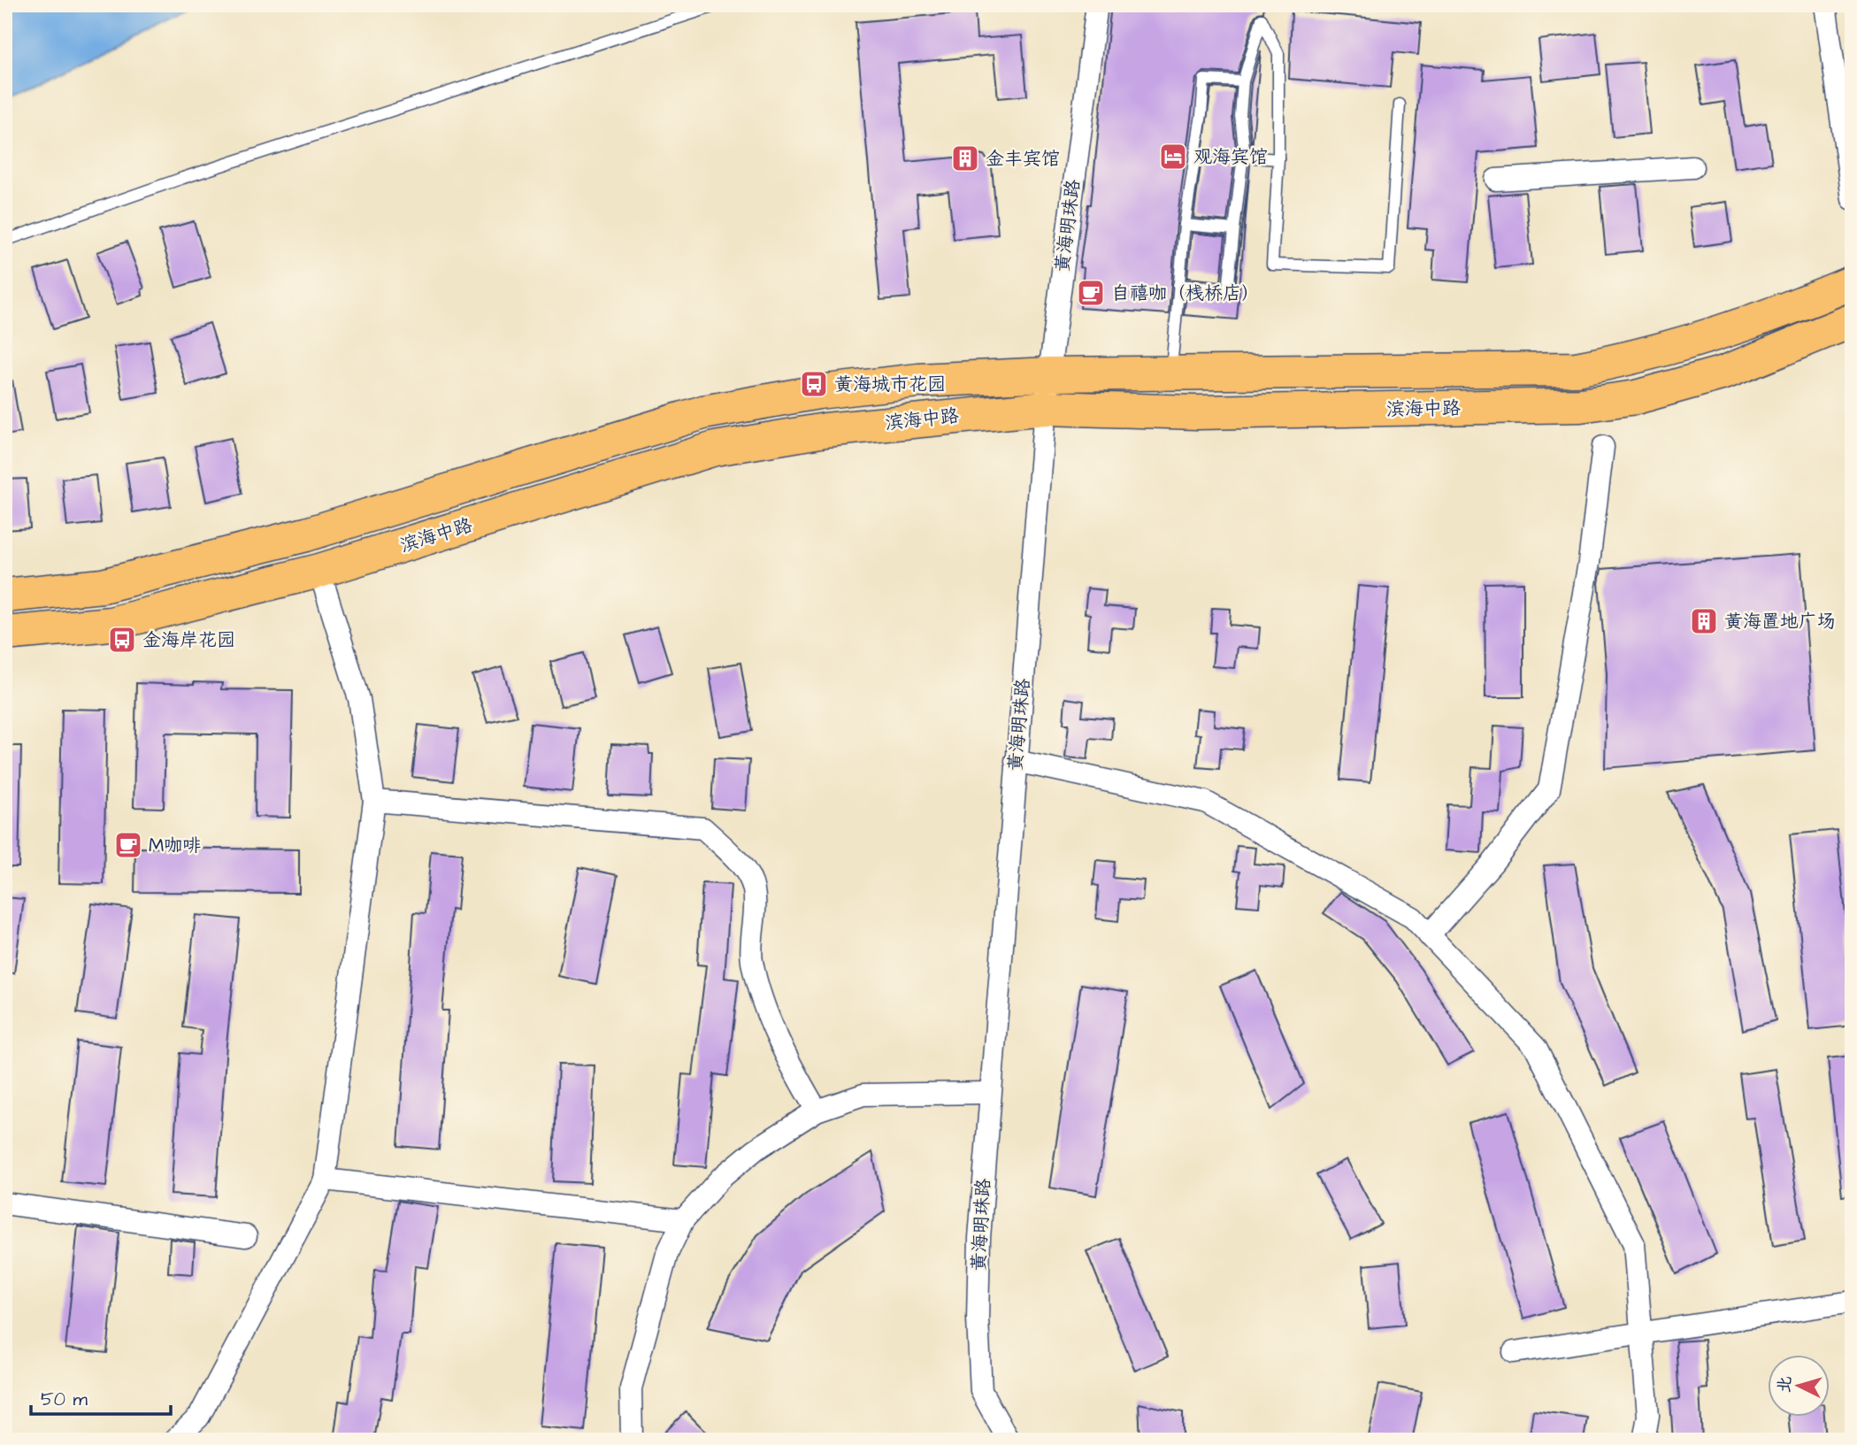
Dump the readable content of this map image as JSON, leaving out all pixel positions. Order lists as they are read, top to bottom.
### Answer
{
  "streets": {
    "main road": ["滨海中路"],
    "street": ["黄海明珠路"]
  },
  "crossings": [
    ["黄海明珠路", "滨海中路"]
  ],
  "places": {
    "hotel": ["观海宾馆"],
    "building": ["金丰宾馆", "黄海置地广场"],
    "cafe": ["自禧咖（栈桥店）", "M咖啡"],
    "bus stop": ["黄海城市花园", "金海岸花园"]
  },
  "scale_bar": "50 m",
  "north": "left"
}
